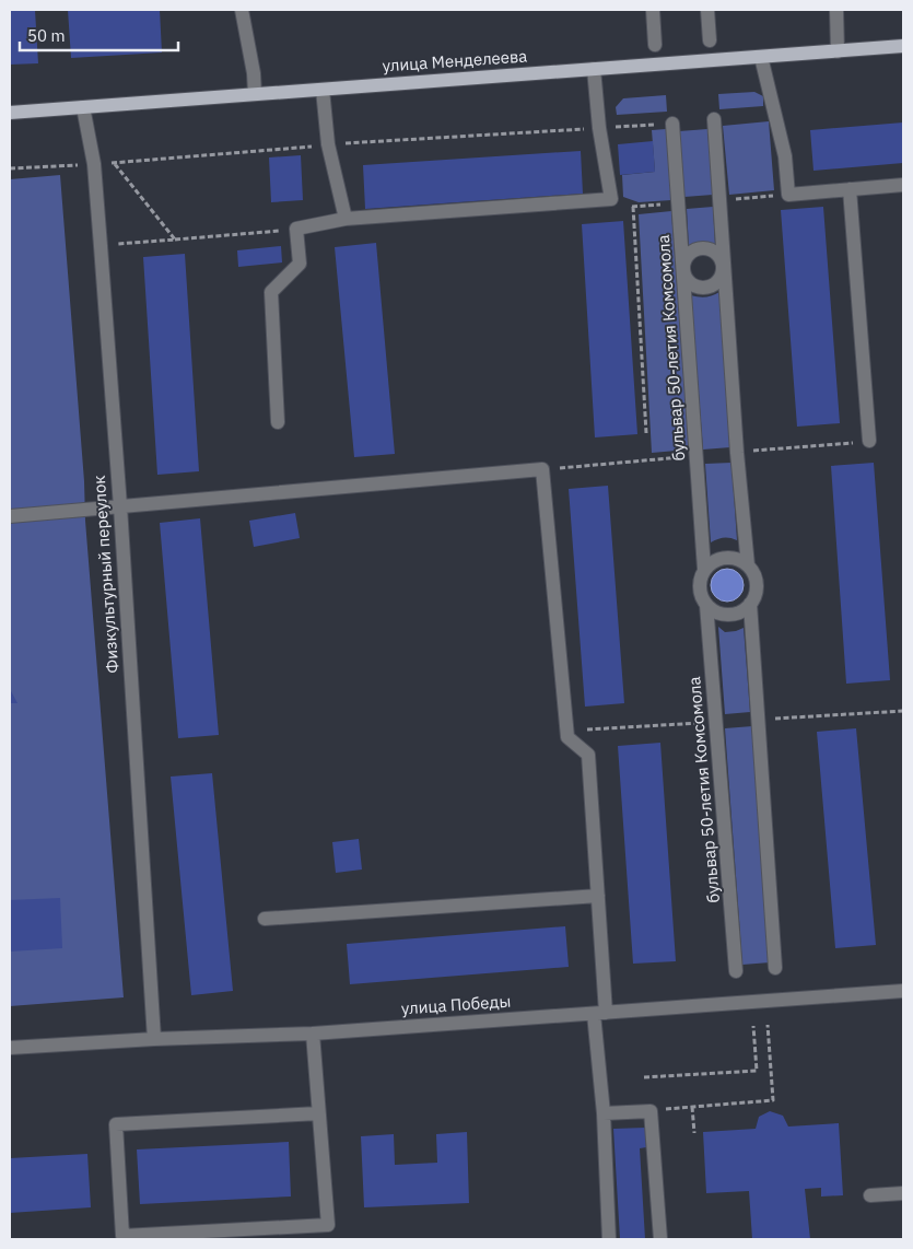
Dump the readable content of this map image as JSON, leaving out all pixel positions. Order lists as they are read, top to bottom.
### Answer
{
  "streets": {
    "main road": ["улица Менделеева"],
    "street": ["бульвар 50-летия Комсомола", "Физкультурный переулок", "улица Победы"]
  },
  "crossings": [
    ["улица Менделеева", "Физкультурный переулок"],
    ["Физкультурный переулок", "улица Победы"]
  ],
  "scale_bar": "50 m"
}
